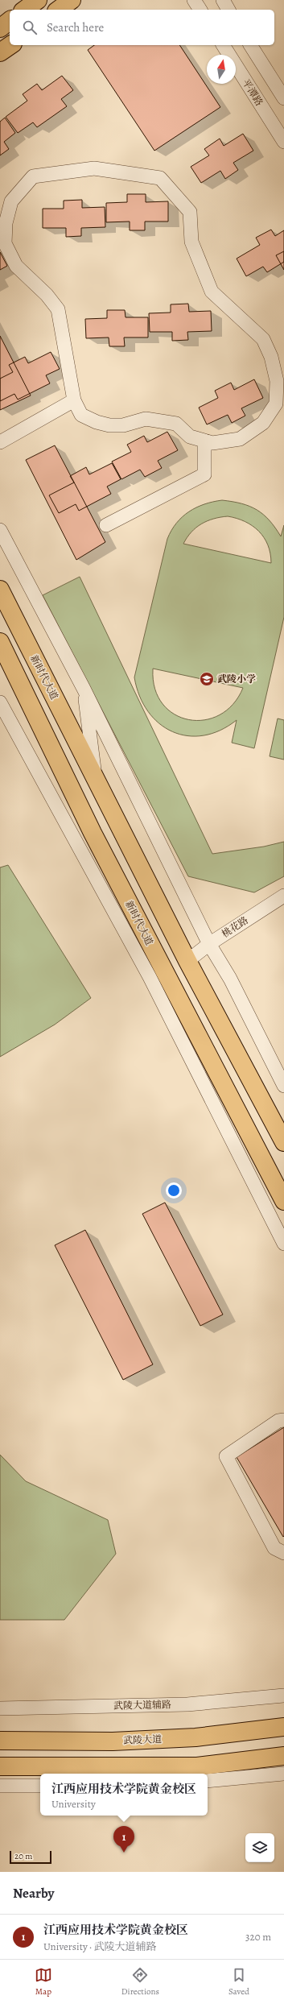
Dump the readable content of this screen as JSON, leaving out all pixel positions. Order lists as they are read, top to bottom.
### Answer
{
  "streets": {
    "main road": ["新时代大道", "武陵大道"],
    "street": ["平潭路", "桃花路", "武陵大道辅路"]
  },
  "crossings": [
    ["新时代大道", "桃花路"]
  ],
  "places": {
    "school or university": ["武陵小学"]
  },
  "scale_bar": "20 m",
  "north": "top",
  "page": {
    "search": "Search here",
    "popup": ["江西应用技术学院黄金校区", "University"],
    "pins": "1",
    "scale": "20 m",
    "heading": "Nearby",
    "list": [
      {
        "mark": "1",
        "name": "江西应用技术学院黄金校区",
        "note": "University · 武陵大道辅路",
        "value": "320 m"
      }
    ],
    "nav": ["Map", "Directions", "Saved"]
  }
}
